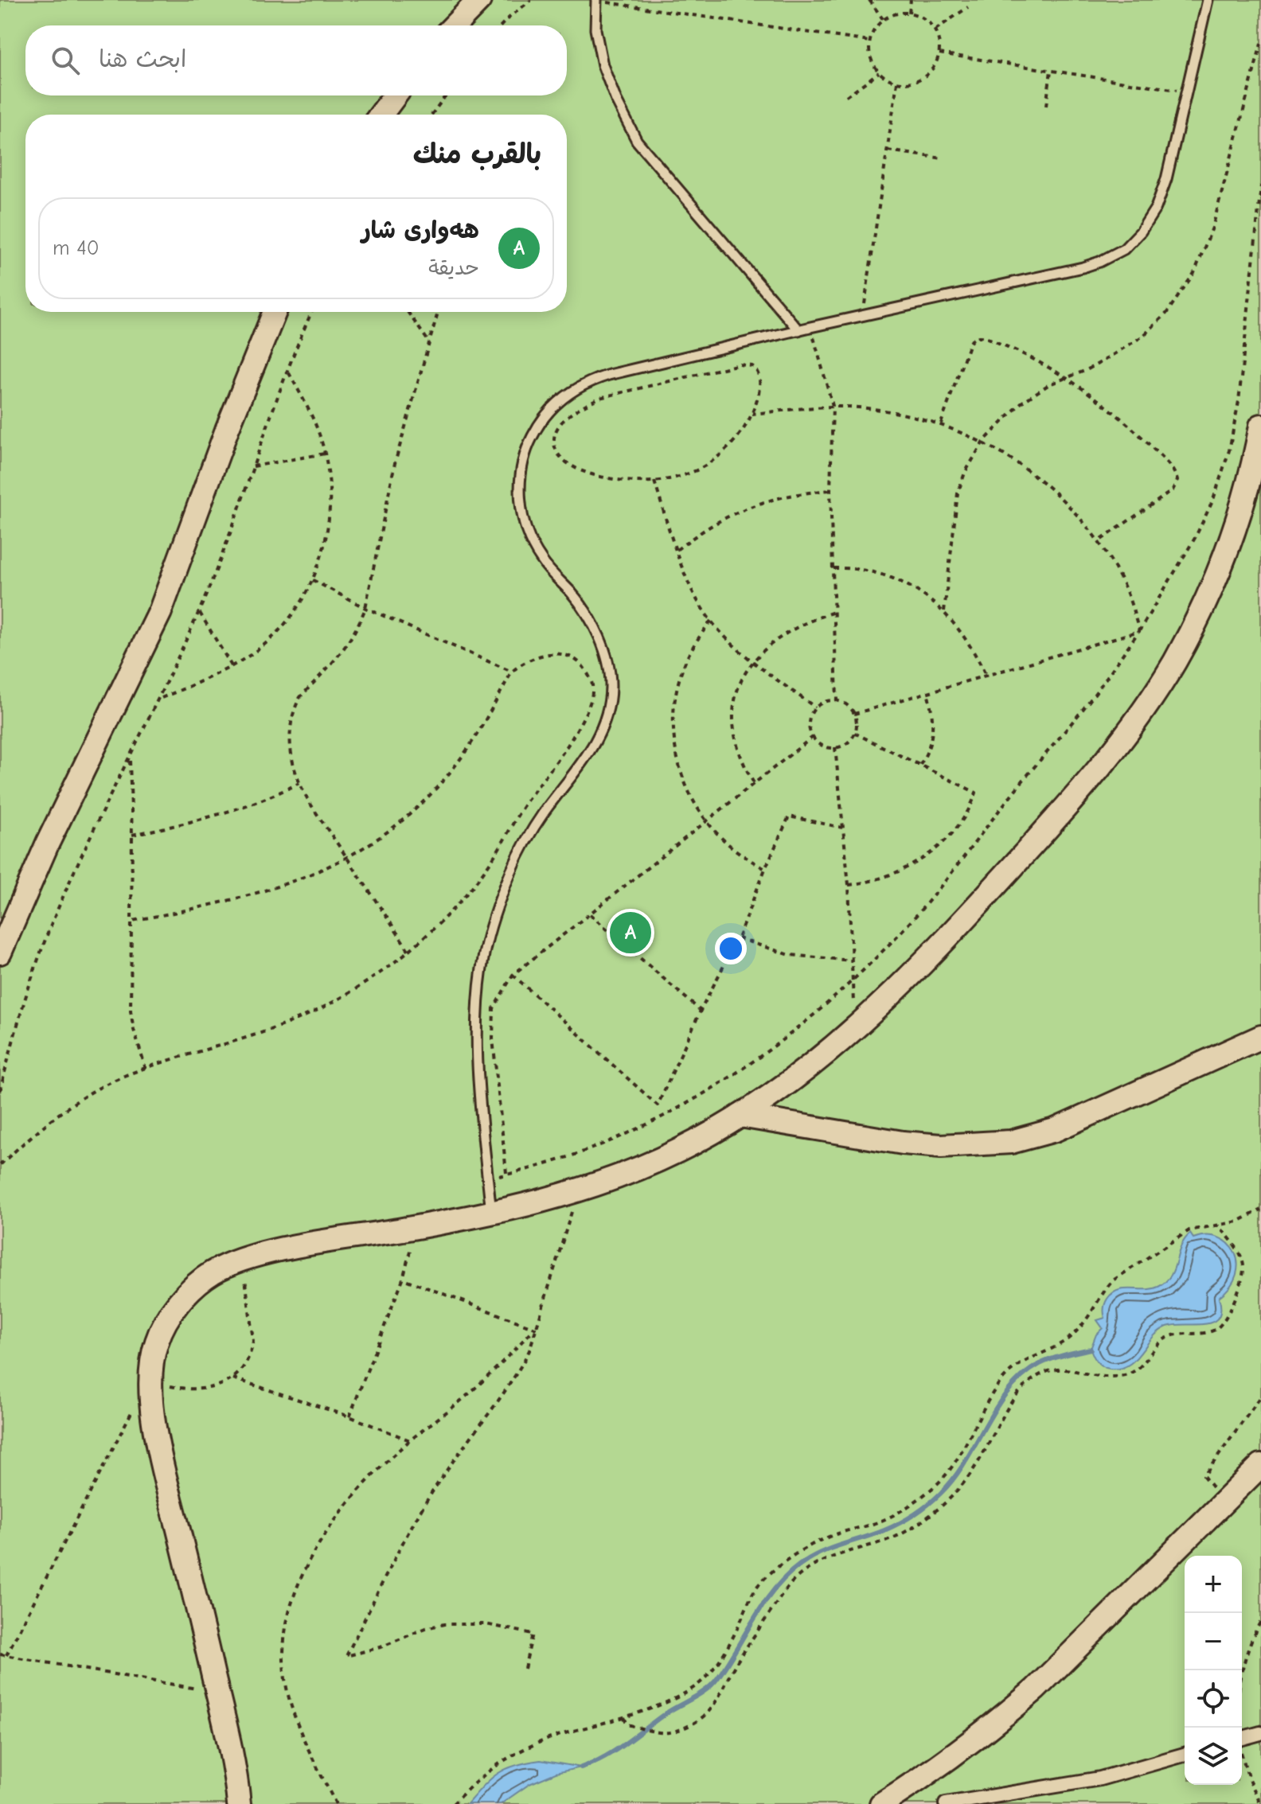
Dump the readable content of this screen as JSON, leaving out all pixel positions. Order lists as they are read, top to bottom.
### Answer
{
  "page": {
    "search": "ابحث هنا",
    "heading": "بالقرب منك",
    "list": [
      {
        "mark": "A",
        "name": "هەواری شار",
        "note": "حديقة",
        "value": "40 m"
      }
    ],
    "pins": "A",
    "map_buttons": ["+", "−"]
  }
}
